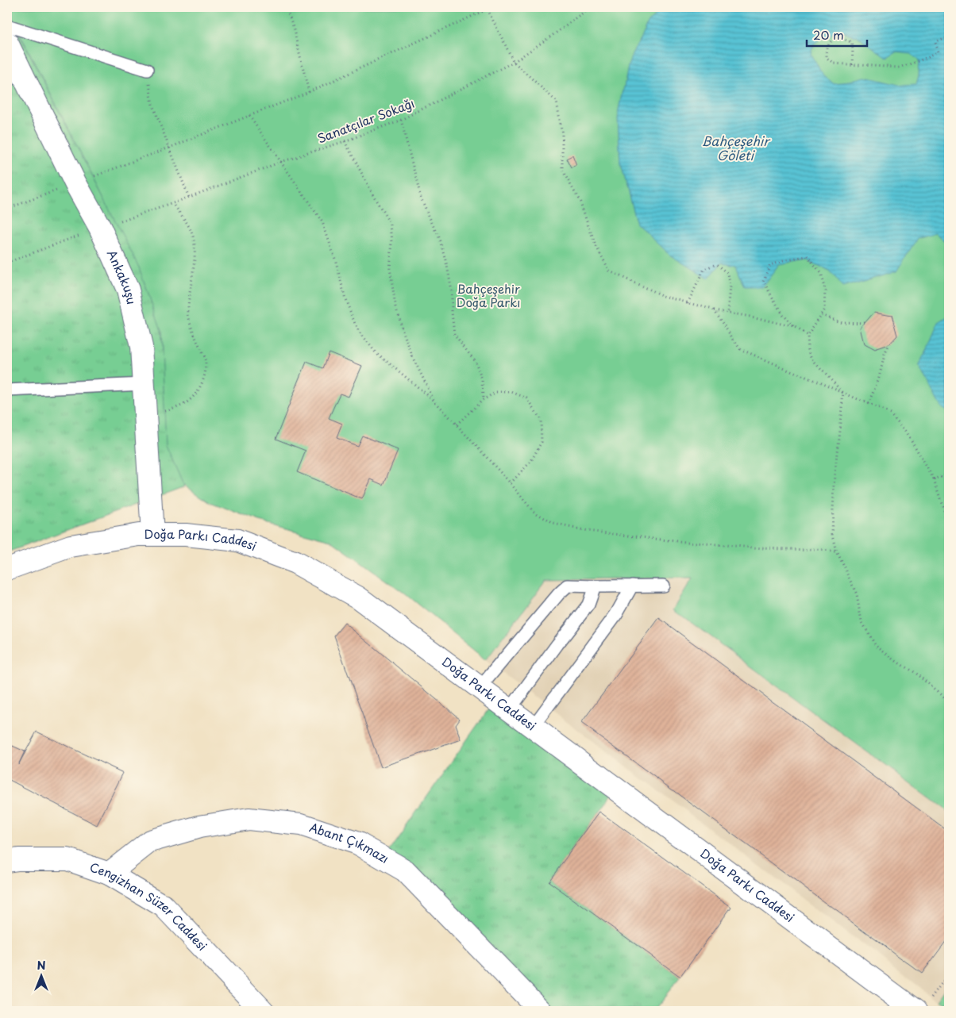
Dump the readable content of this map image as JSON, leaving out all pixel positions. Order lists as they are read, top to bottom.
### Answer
{
  "streets": {
    "street": [
      "Ankakuşu",
      "Doğa Parkı Caddesi",
      "Abant Çıkmazı",
      "Cengizhan Süzer Caddesi"
    ],
    "path": ["Sanatçılar Sokağı"]
  },
  "crossings": [
    ["Sanatçılar Sokağı", "Ankakuşu"],
    ["Ankakuşu", "Doğa Parkı Caddesi"],
    ["Abant Çıkmazı", "Cengizhan Süzer Caddesi"]
  ],
  "water": ["Bahçeşehir Göleti"],
  "parks": ["Bahçeşehir Doğa Parkı"],
  "scale_bar": "20 m",
  "north": "top"
}
